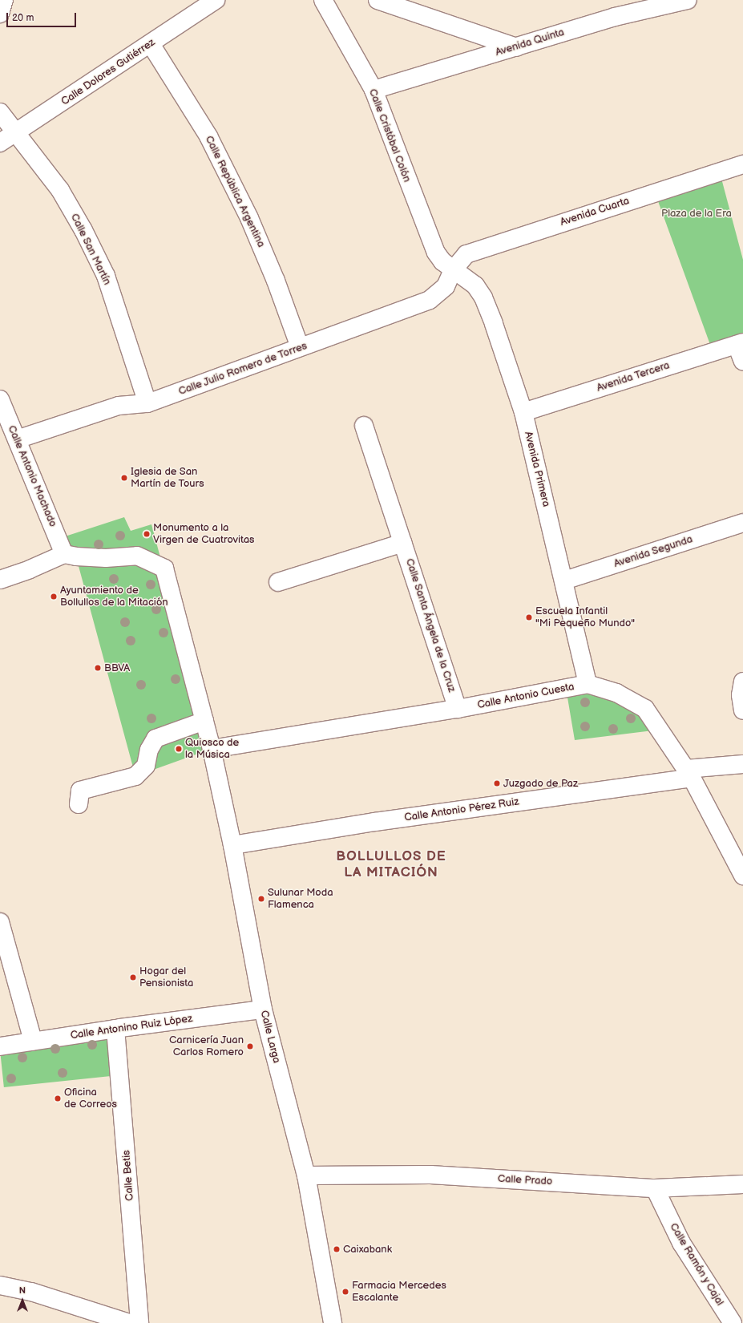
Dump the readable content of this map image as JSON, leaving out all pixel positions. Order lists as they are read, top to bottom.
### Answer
{
  "streets": {
    "street": [
      "Avenida Quinta",
      "Calle Dolores Gutiérrez",
      "Calle Cristóbal Colón",
      "Calle República Argentina",
      "Avenida Cuarta",
      "Calle San Martín",
      "Calle Julio Romero de Torres",
      "Avenida Tercera",
      "Avenida Primera",
      "Calle Antonio Machado",
      "Avenida Segunda",
      "Calle Santa Ángela de la Cruz",
      "Calle Antonio Cuesta",
      "Calle Antonio Pérez Ruiz",
      "Calle Antonino Ruiz López",
      "Calle Larga",
      "Calle Betis",
      "Calle Prado",
      "Calle Ramón y Cajal"
    ]
  },
  "crossings": [
    ["Avenida Quinta", "Calle Cristóbal Colón"],
    ["Calle Dolores Gutiérrez", "Calle República Argentina"],
    ["Calle Dolores Gutiérrez", "Calle San Martín"],
    ["Calle Cristóbal Colón", "Avenida Cuarta"],
    ["Calle Cristóbal Colón", "Calle Julio Romero de Torres"],
    ["Calle Cristóbal Colón", "Avenida Primera"],
    ["Calle República Argentina", "Calle Julio Romero de Torres"],
    ["Avenida Cuarta", "Calle Julio Romero de Torres"],
    ["Avenida Cuarta", "Avenida Primera"],
    ["Calle San Martín", "Calle Julio Romero de Torres"],
    ["Calle Julio Romero de Torres", "Avenida Primera"],
    ["Calle Julio Romero de Torres", "Calle Antonio Machado"],
    ["Avenida Tercera", "Avenida Primera"],
    ["Avenida Primera", "Avenida Segunda"],
    ["Avenida Primera", "Calle Antonio Cuesta"],
    ["Calle Antonio Machado", "Calle Larga"],
    ["Calle Santa Ángela de la Cruz", "Calle Antonio Cuesta"],
    ["Calle Antonio Cuesta", "Calle Antonio Pérez Ruiz"],
    ["Calle Antonio Cuesta", "Calle Larga"],
    ["Calle Antonio Pérez Ruiz", "Calle Larga"],
    ["Calle Antonino Ruiz López", "Calle Larga"],
    ["Calle Antonino Ruiz López", "Calle Betis"],
    ["Calle Larga", "Calle Prado"],
    ["Calle Prado", "Calle Ramón y Cajal"]
  ],
  "districts": ["BOLLULLOS DE LA MITACIÓN"],
  "parks": ["Plaza de la Era"],
  "places": [
    "Iglesia de San Martín de Tours",
    "Monumento a la Virgen de Cuatrovitas",
    "Ayuntamiento de Bollullos de la Mitación",
    "Escuela Infantil \"Mi Pequeño Mundo\"",
    "BBVA",
    "Quiosco de la Música",
    "Juzgado de Paz",
    "Sulunar Moda Flamenca",
    "Hogar del Pensionista",
    "Carnicería Juan Carlos Romero",
    "Oficina de Correos",
    "Caixabank",
    "Farmacia Mercedes Escalante"
  ],
  "scale_bar": "20 m",
  "north": "top"
}
